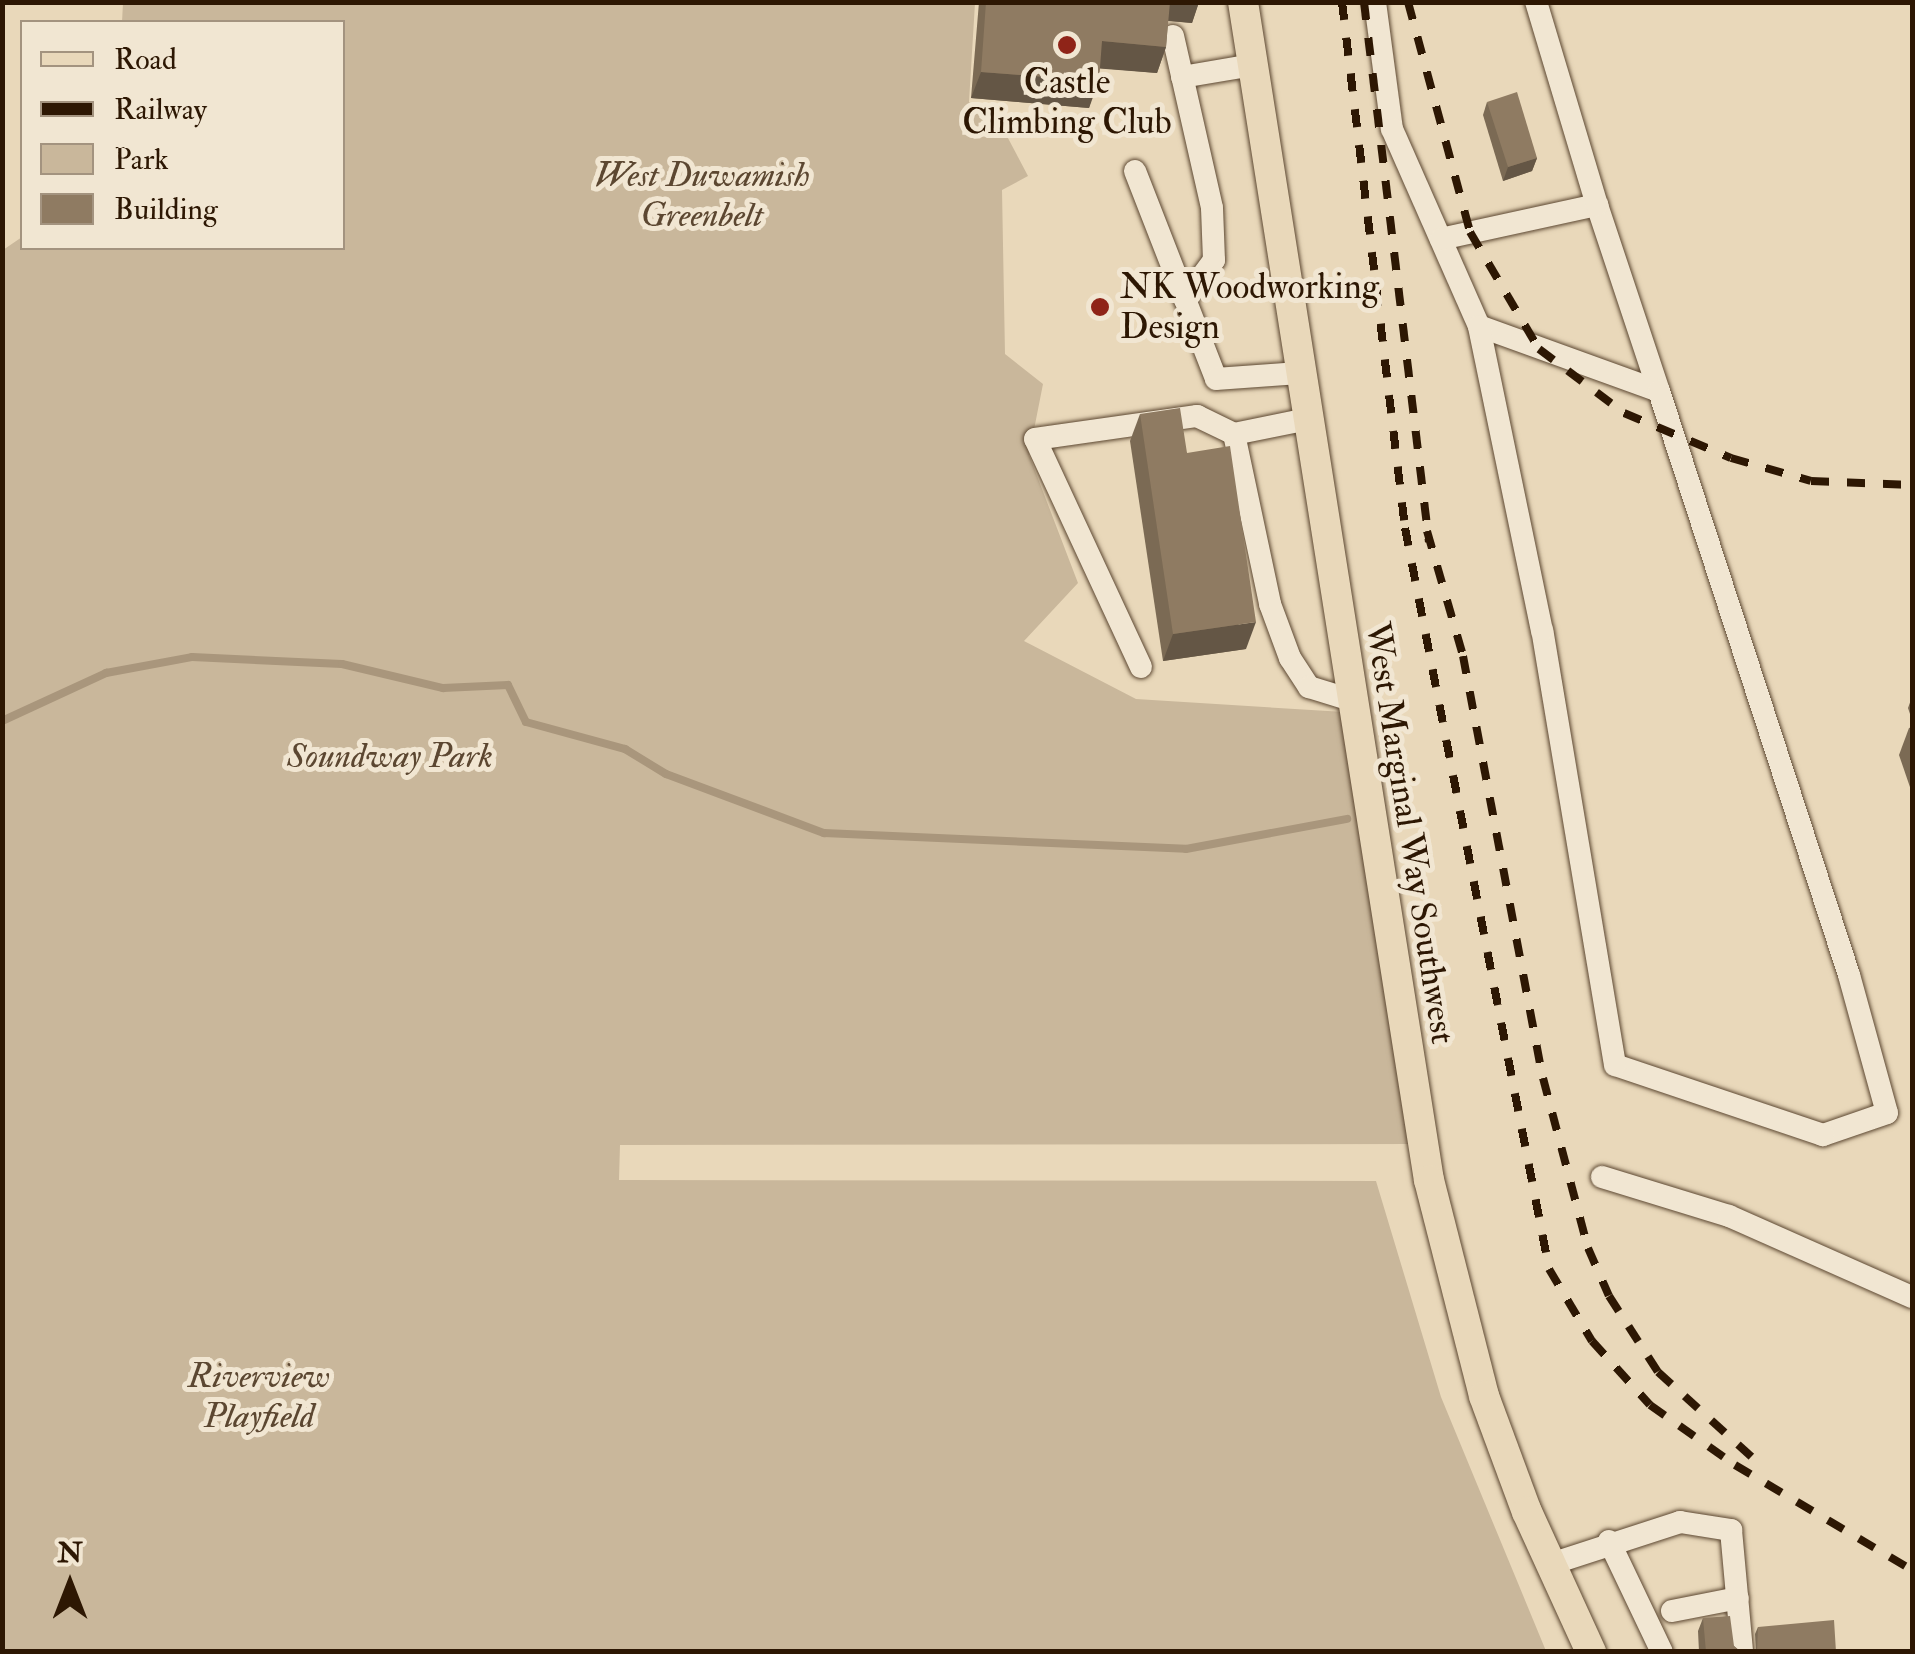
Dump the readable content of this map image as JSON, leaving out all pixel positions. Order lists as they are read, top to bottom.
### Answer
{
  "streets": {
    "main road": ["West Marginal Way Southwest"]
  },
  "parks": ["West Duwamish Greenbelt", "Soundway Park", "Riverview Playfield"],
  "places": ["Castle Climbing Club", "NK Woodworking Design"],
  "legend": [
    "Road",
    "Railway",
    "Park",
    "Building"
  ],
  "north": "top"
}
